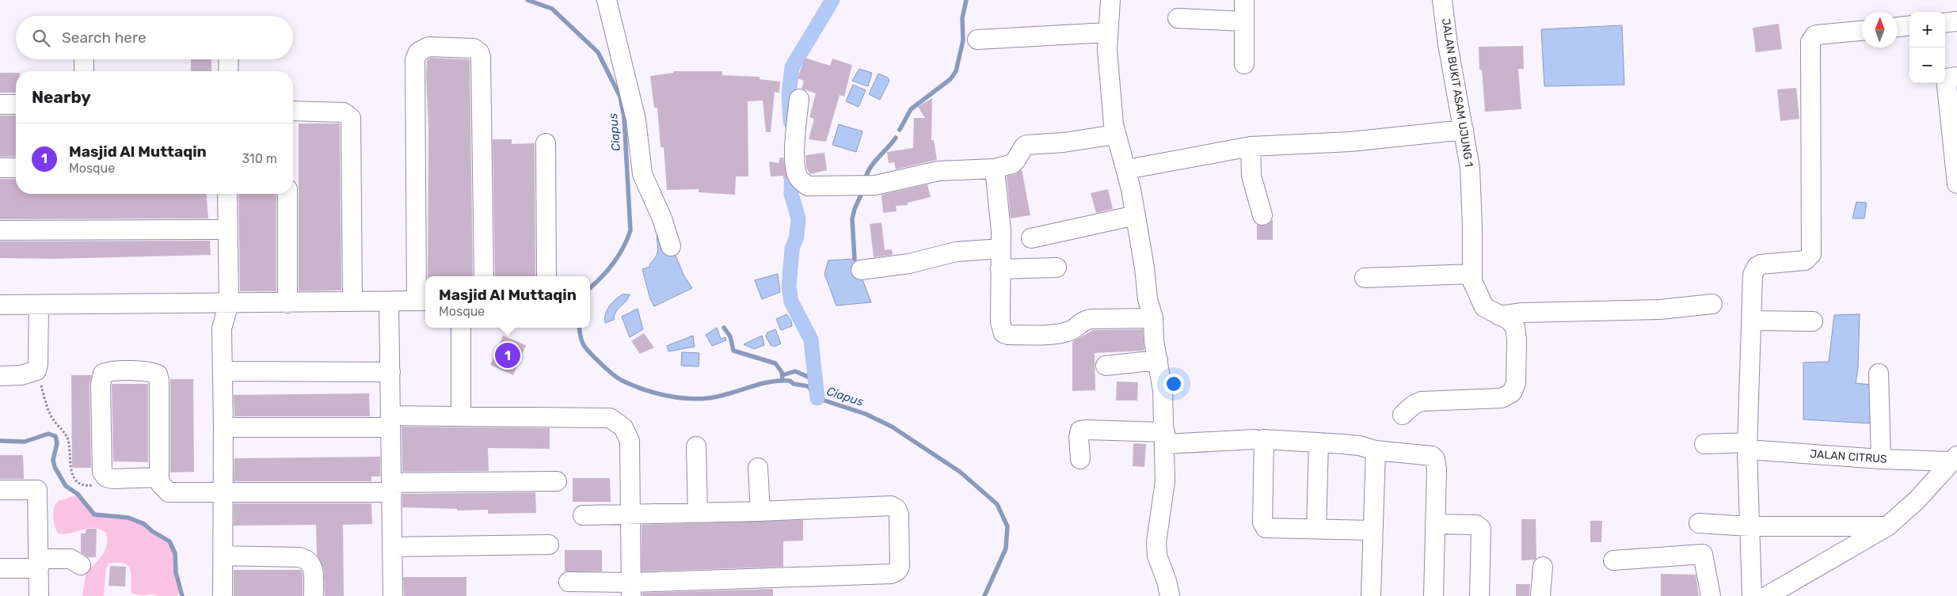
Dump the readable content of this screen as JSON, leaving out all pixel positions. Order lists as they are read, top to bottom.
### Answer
{
  "streets": {
    "street": ["JALAN BUKIT ASAM UJUNG 1", "JALAN CITRUS"]
  },
  "water": ["Ciapus"],
  "north": "top",
  "page": {
    "map_buttons": ["+", "−"],
    "search": "Search here",
    "heading": "Nearby",
    "list": [
      {
        "mark": "1",
        "name": "Masjid Al Muttaqin",
        "note": "Mosque",
        "value": "310 m"
      }
    ],
    "popup": ["Masjid Al Muttaqin", "Mosque"],
    "pins": "1"
  }
}
